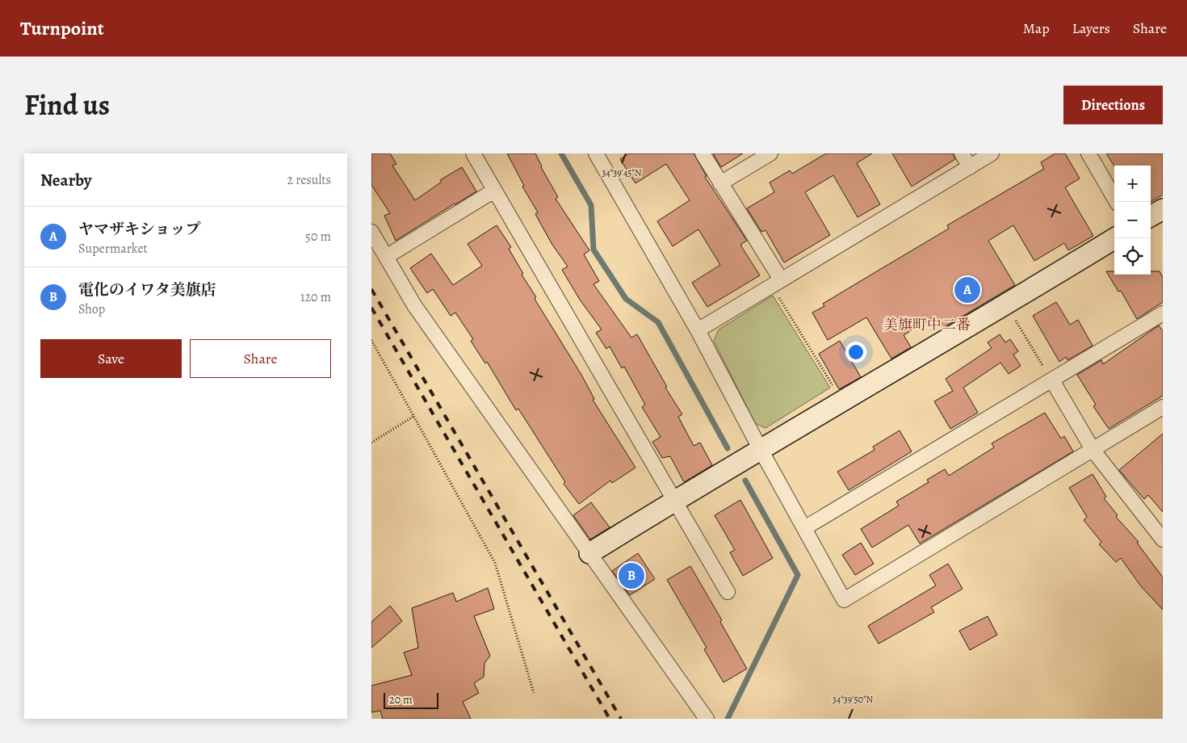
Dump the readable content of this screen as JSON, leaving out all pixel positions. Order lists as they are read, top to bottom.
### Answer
{
  "districts": ["美旗町中二番"],
  "scale_bar": "20 m",
  "page": {
    "header": "Turnpoint",
    "nav": ["Map", "Layers", "Share"],
    "title": "Find us",
    "buttons": [
      "Directions",
      ["Save", "Share"]
    ],
    "heading": ["Nearby", "2 results"],
    "map_buttons": ["+", "−"],
    "list": [
      {
        "mark": "A",
        "name": "ヤマザキショップ",
        "note": "Supermarket",
        "value": "50 m"
      },
      {
        "mark": "B",
        "name": "電化のイワタ美旗店",
        "note": "Shop",
        "value": "120 m"
      }
    ],
    "pins": ["A", "B"],
    "scale": "20 m"
  },
  "coordinates": ["34°39'45\"N", "34°39'50\"N"]
}
